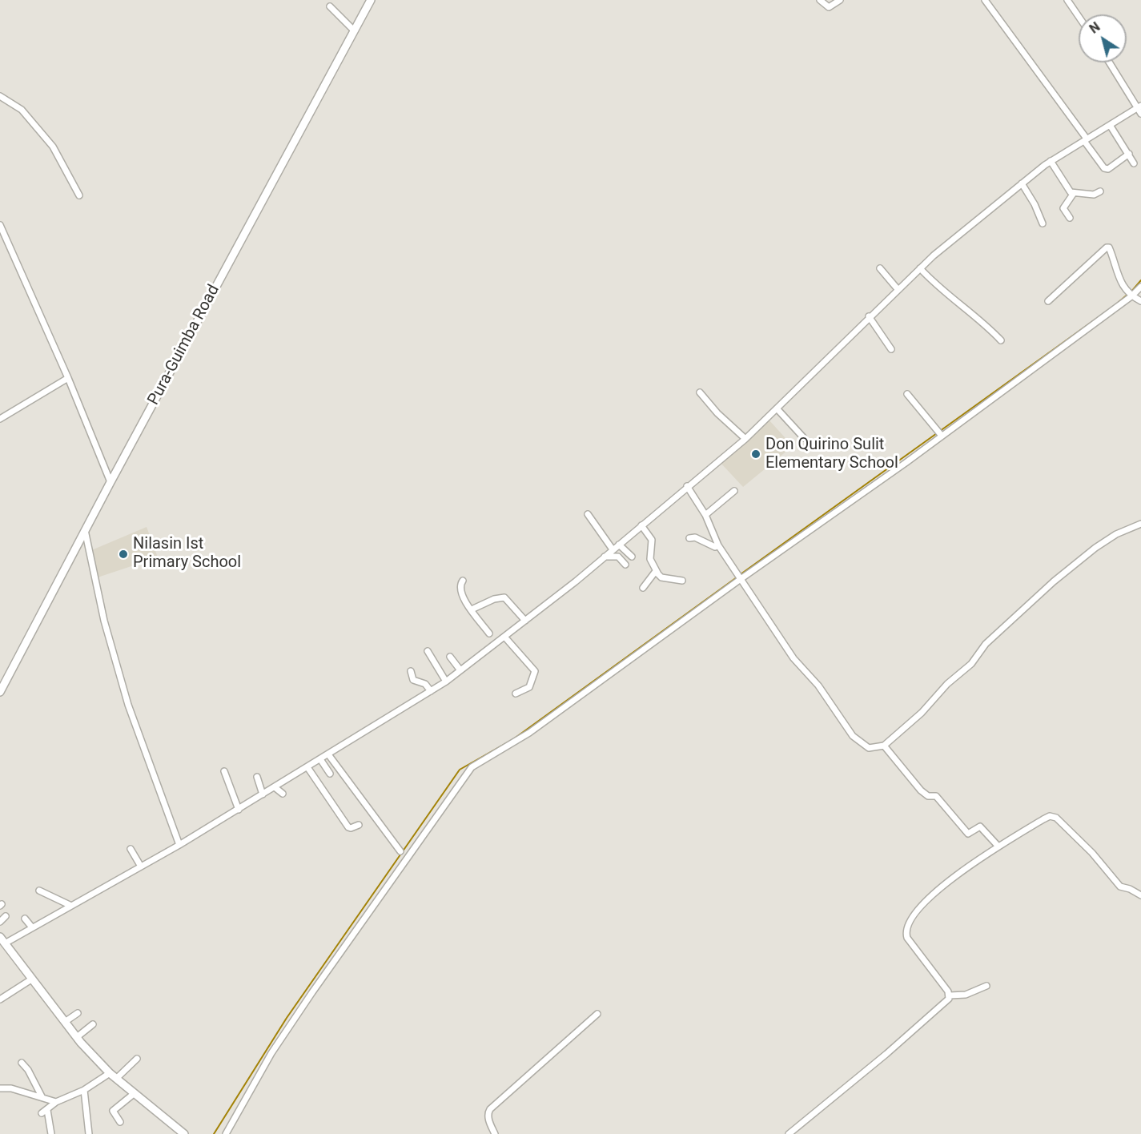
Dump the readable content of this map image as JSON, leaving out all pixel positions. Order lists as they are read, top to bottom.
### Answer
{
  "streets": {
    "main road": ["Pura-Guimba Road"]
  },
  "places": ["Don Quirino Sulit Elementary School", "Nilasin Ist Primary School"],
  "north": "top left"
}
